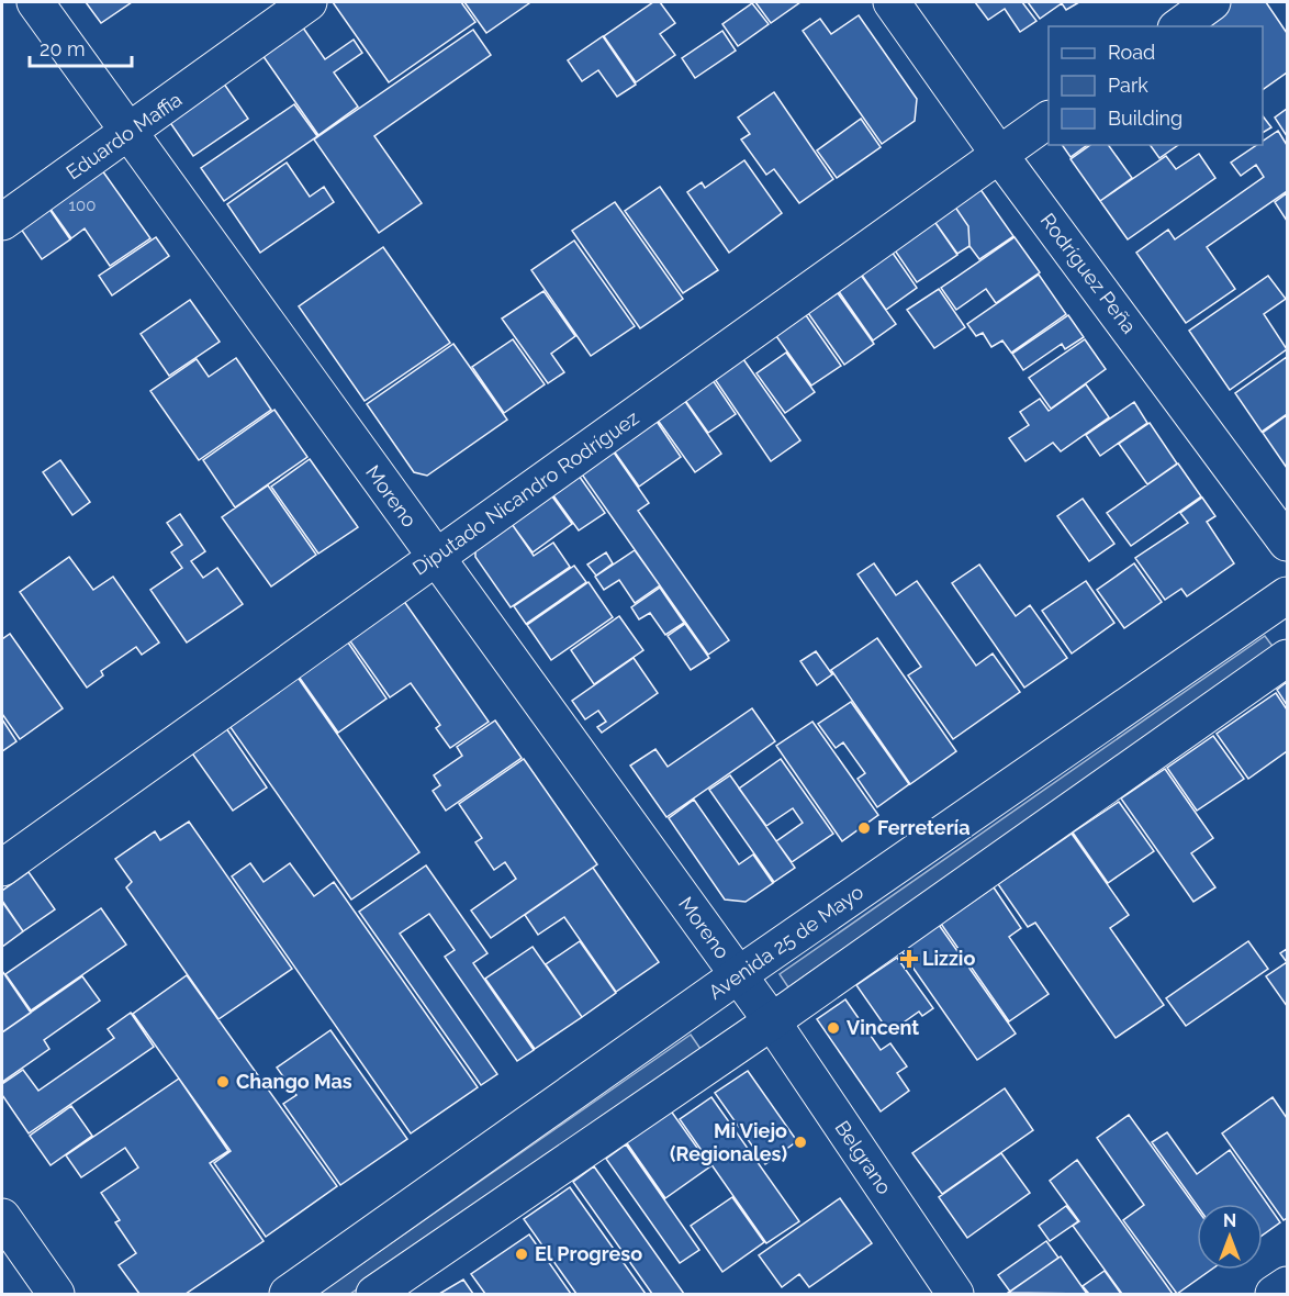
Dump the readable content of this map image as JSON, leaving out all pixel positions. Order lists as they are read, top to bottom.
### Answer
{
  "streets": {
    "street": [
      "Eduardo Maffia",
      "Rodríguez Peña",
      "Diputado Nicandro Rodríguez",
      "Moreno",
      "Avenida 25 de Mayo",
      "Belgrano"
    ]
  },
  "crossings": [
    ["Eduardo Maffia", "Moreno"],
    ["Rodríguez Peña", "Diputado Nicandro Rodríguez"],
    ["Diputado Nicandro Rodríguez", "Moreno"],
    ["Moreno", "Avenida 25 de Mayo"],
    ["Moreno", "Belgrano"]
  ],
  "places": {
    "other": [
      "Ferretería",
      "Vincent",
      "Chango Mas",
      "Mi Viejo (Regionales)",
      "El Progreso"
    ],
    "health": ["Lizzio"]
  },
  "house_numbers": ["100"],
  "legend": ["Road", "Park", "Building"],
  "scale_bar": "20 m",
  "north": "top"
}
